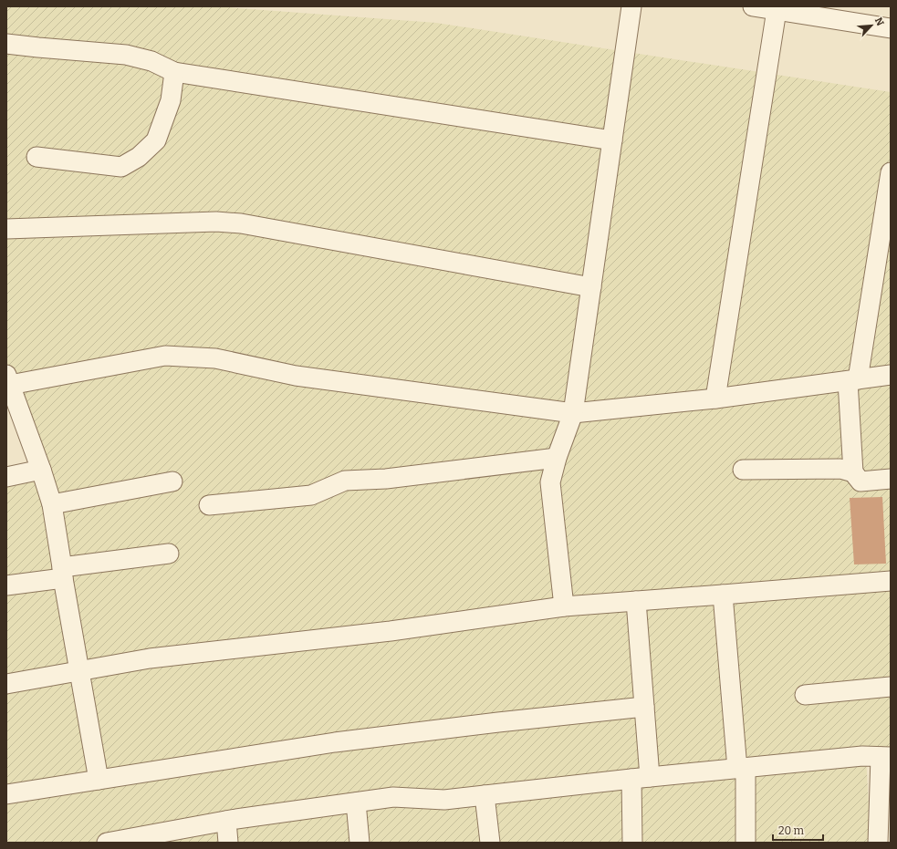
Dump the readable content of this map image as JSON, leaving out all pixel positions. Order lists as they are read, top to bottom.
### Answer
{
  "scale_bar": "20 m",
  "north": "top right"
}
